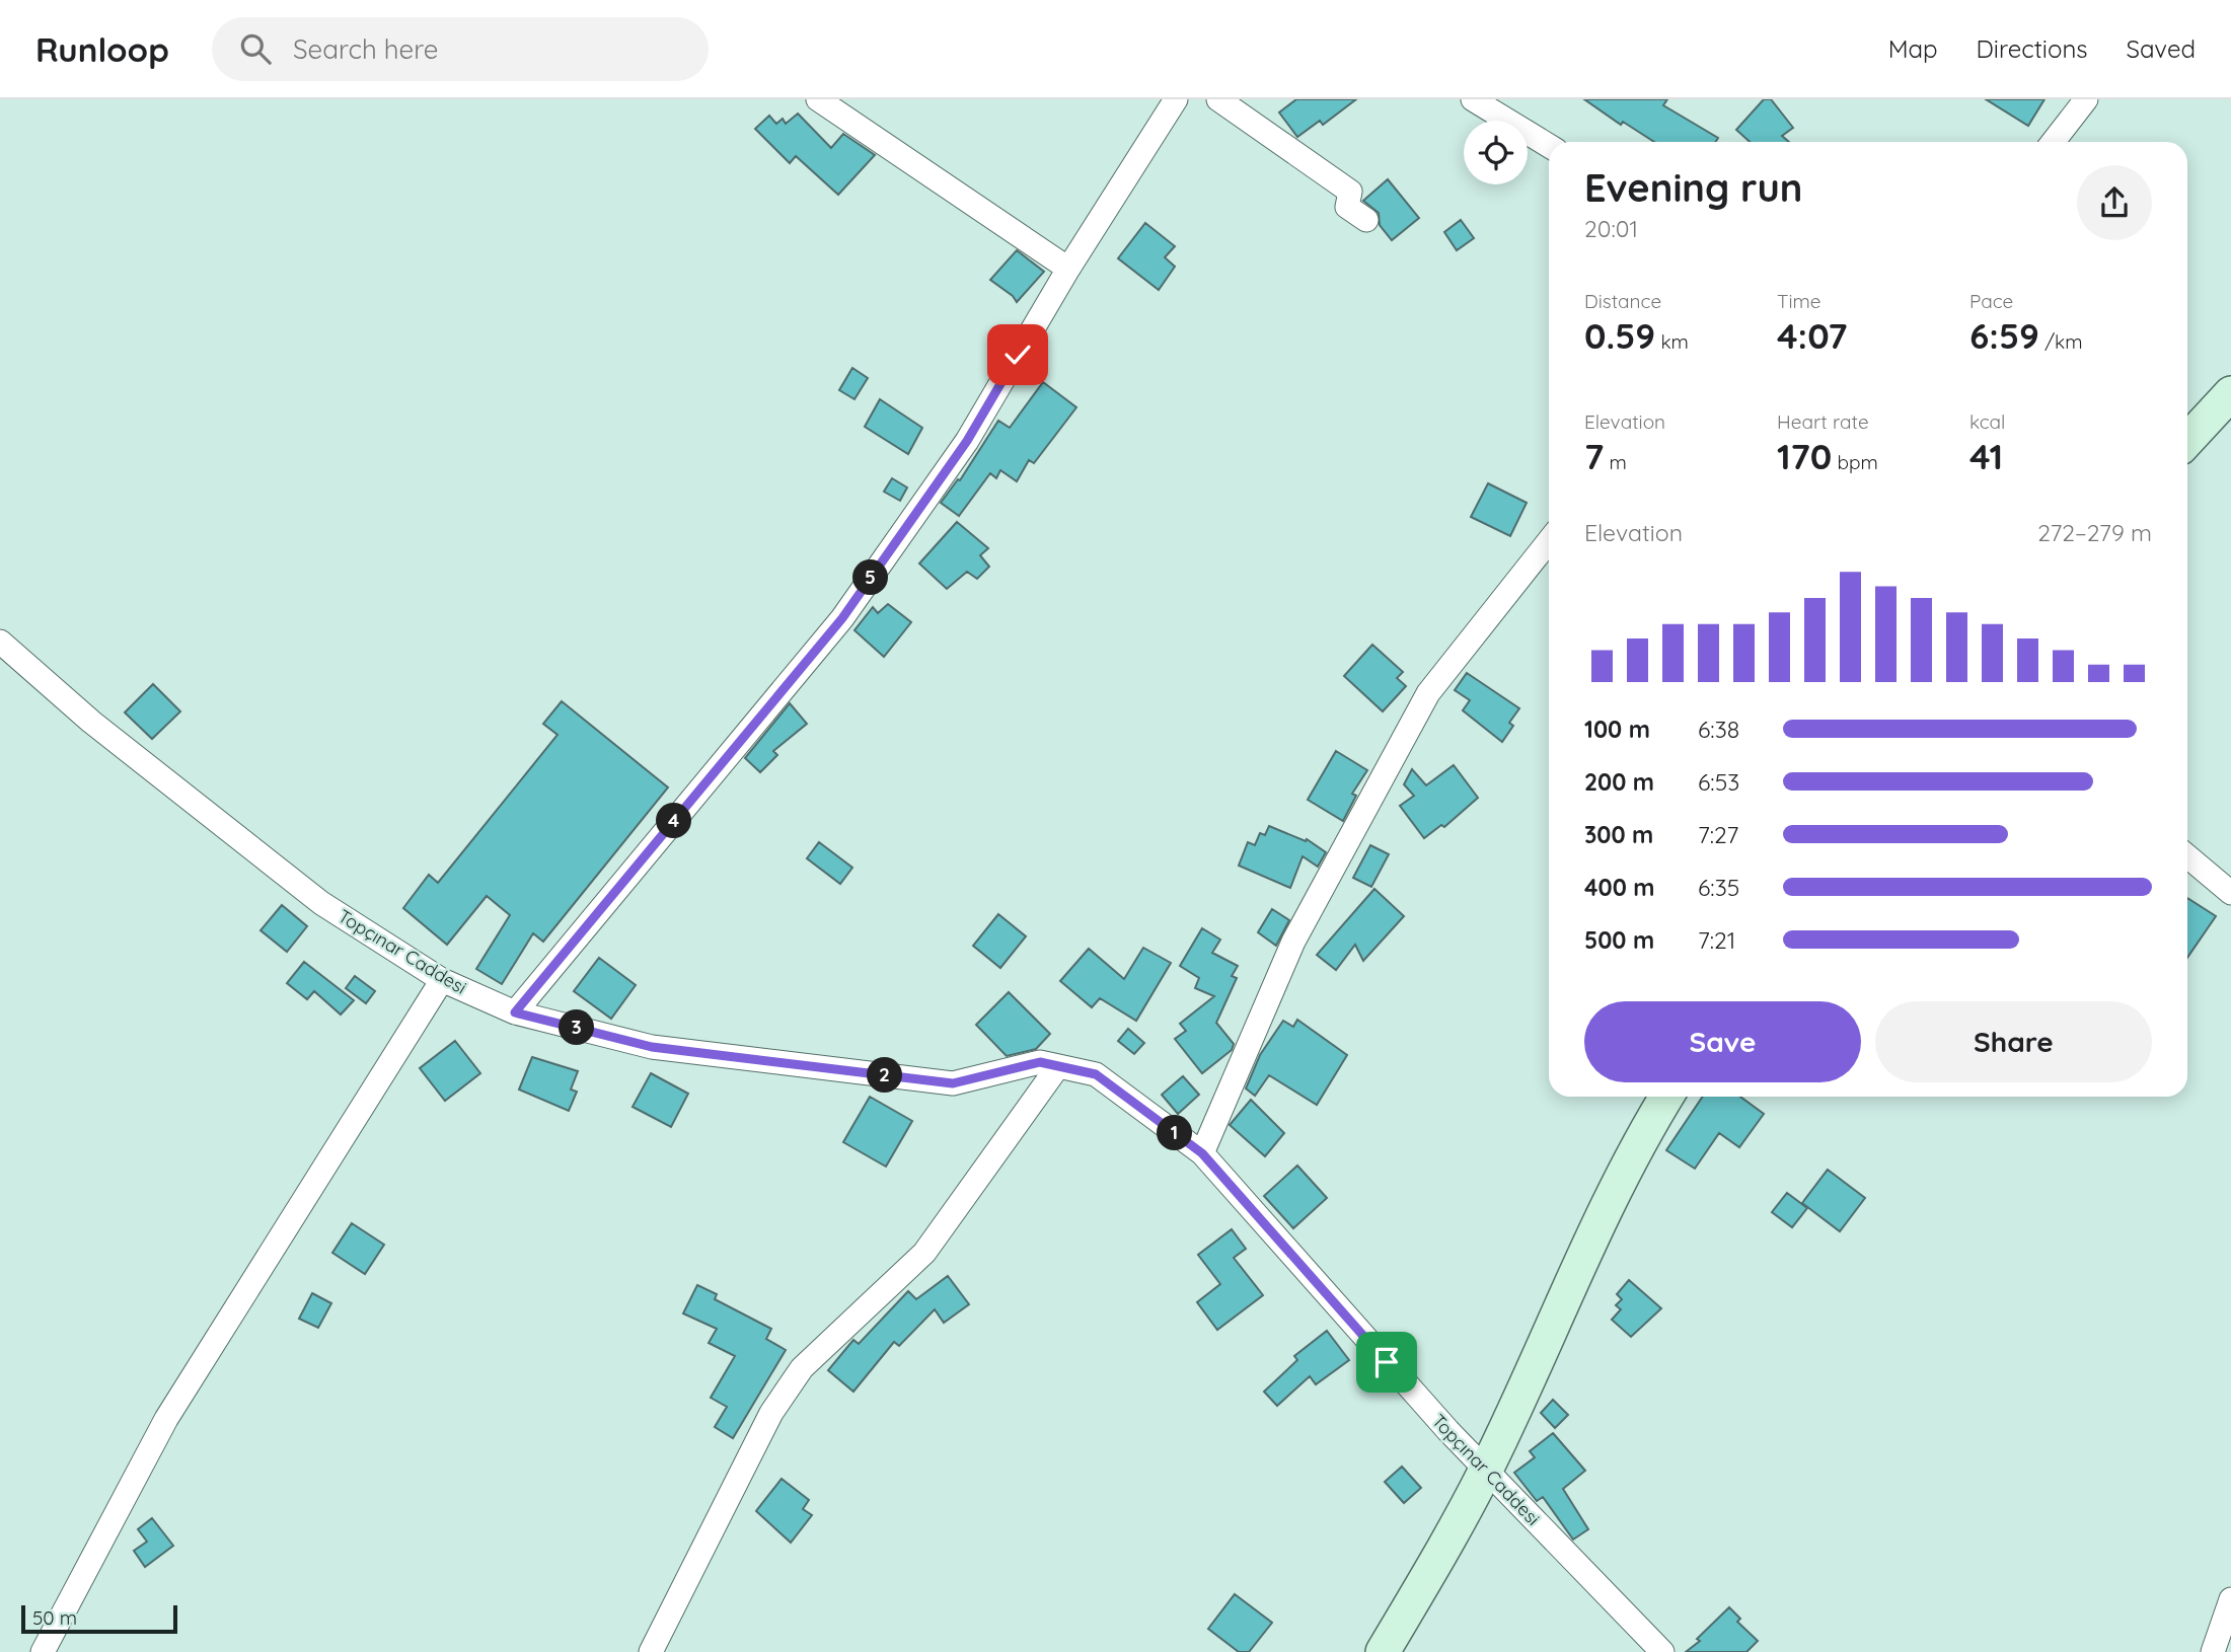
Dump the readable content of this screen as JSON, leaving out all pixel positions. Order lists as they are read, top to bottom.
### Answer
{
  "streets": {
    "street": ["Topçınar Caddesi"]
  },
  "scale_bar": "50 m",
  "page": {
    "header": "Runloop",
    "search": "Search here",
    "nav": ["Map", "Directions", "Saved"],
    "heading": ["Evening run", "20:01"],
    "stats": [
      ["Distance", "0.59 km"],
      ["Time", "4:07"],
      ["Pace", "6:59 /km"],
      ["Elevation", "7 m"],
      ["Heart rate", "170 bpm"],
      ["kcal", "41"]
    ],
    "chart": ["Elevation", "272–279 m"],
    "pins": [
      "5",
      "4",
      "3",
      "2",
      "1"
    ],
    "list": [
      {
        "name": "100 m",
        "note": "6:38"
      },
      {
        "name": "200 m",
        "note": "6:53"
      },
      {
        "name": "300 m",
        "note": "7:27"
      },
      {
        "name": "400 m",
        "note": "6:35"
      },
      {
        "name": "500 m",
        "note": "7:21"
      }
    ],
    "buttons": ["Save", "Share"],
    "scale": "50 m"
  }
}
